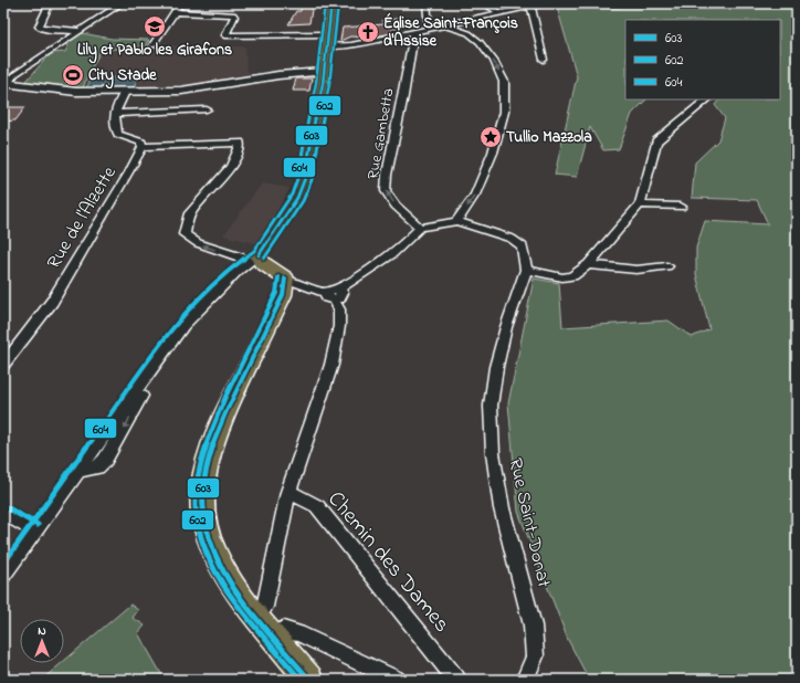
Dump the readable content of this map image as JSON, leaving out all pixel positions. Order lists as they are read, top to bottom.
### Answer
{
  "streets": {
    "street": [
      "Rue Gambetta",
      "Rue de l'Alzette",
      "Rue Saint-Donat",
      "Chemin des Dames"
    ]
  },
  "one_way": ["Rue Gambetta"],
  "places": {
    "school or university": ["Lily et Pablo les Girafons"],
    "church": ["Église Saint-François d'Assise"],
    "sports": ["City Stade"],
    "place": ["Tullio Mazzola"]
  },
  "lines": ["transit line 603", "transit line 604", "transit line 602"],
  "legend": ["603", "602", "604"],
  "north": "top"
}
